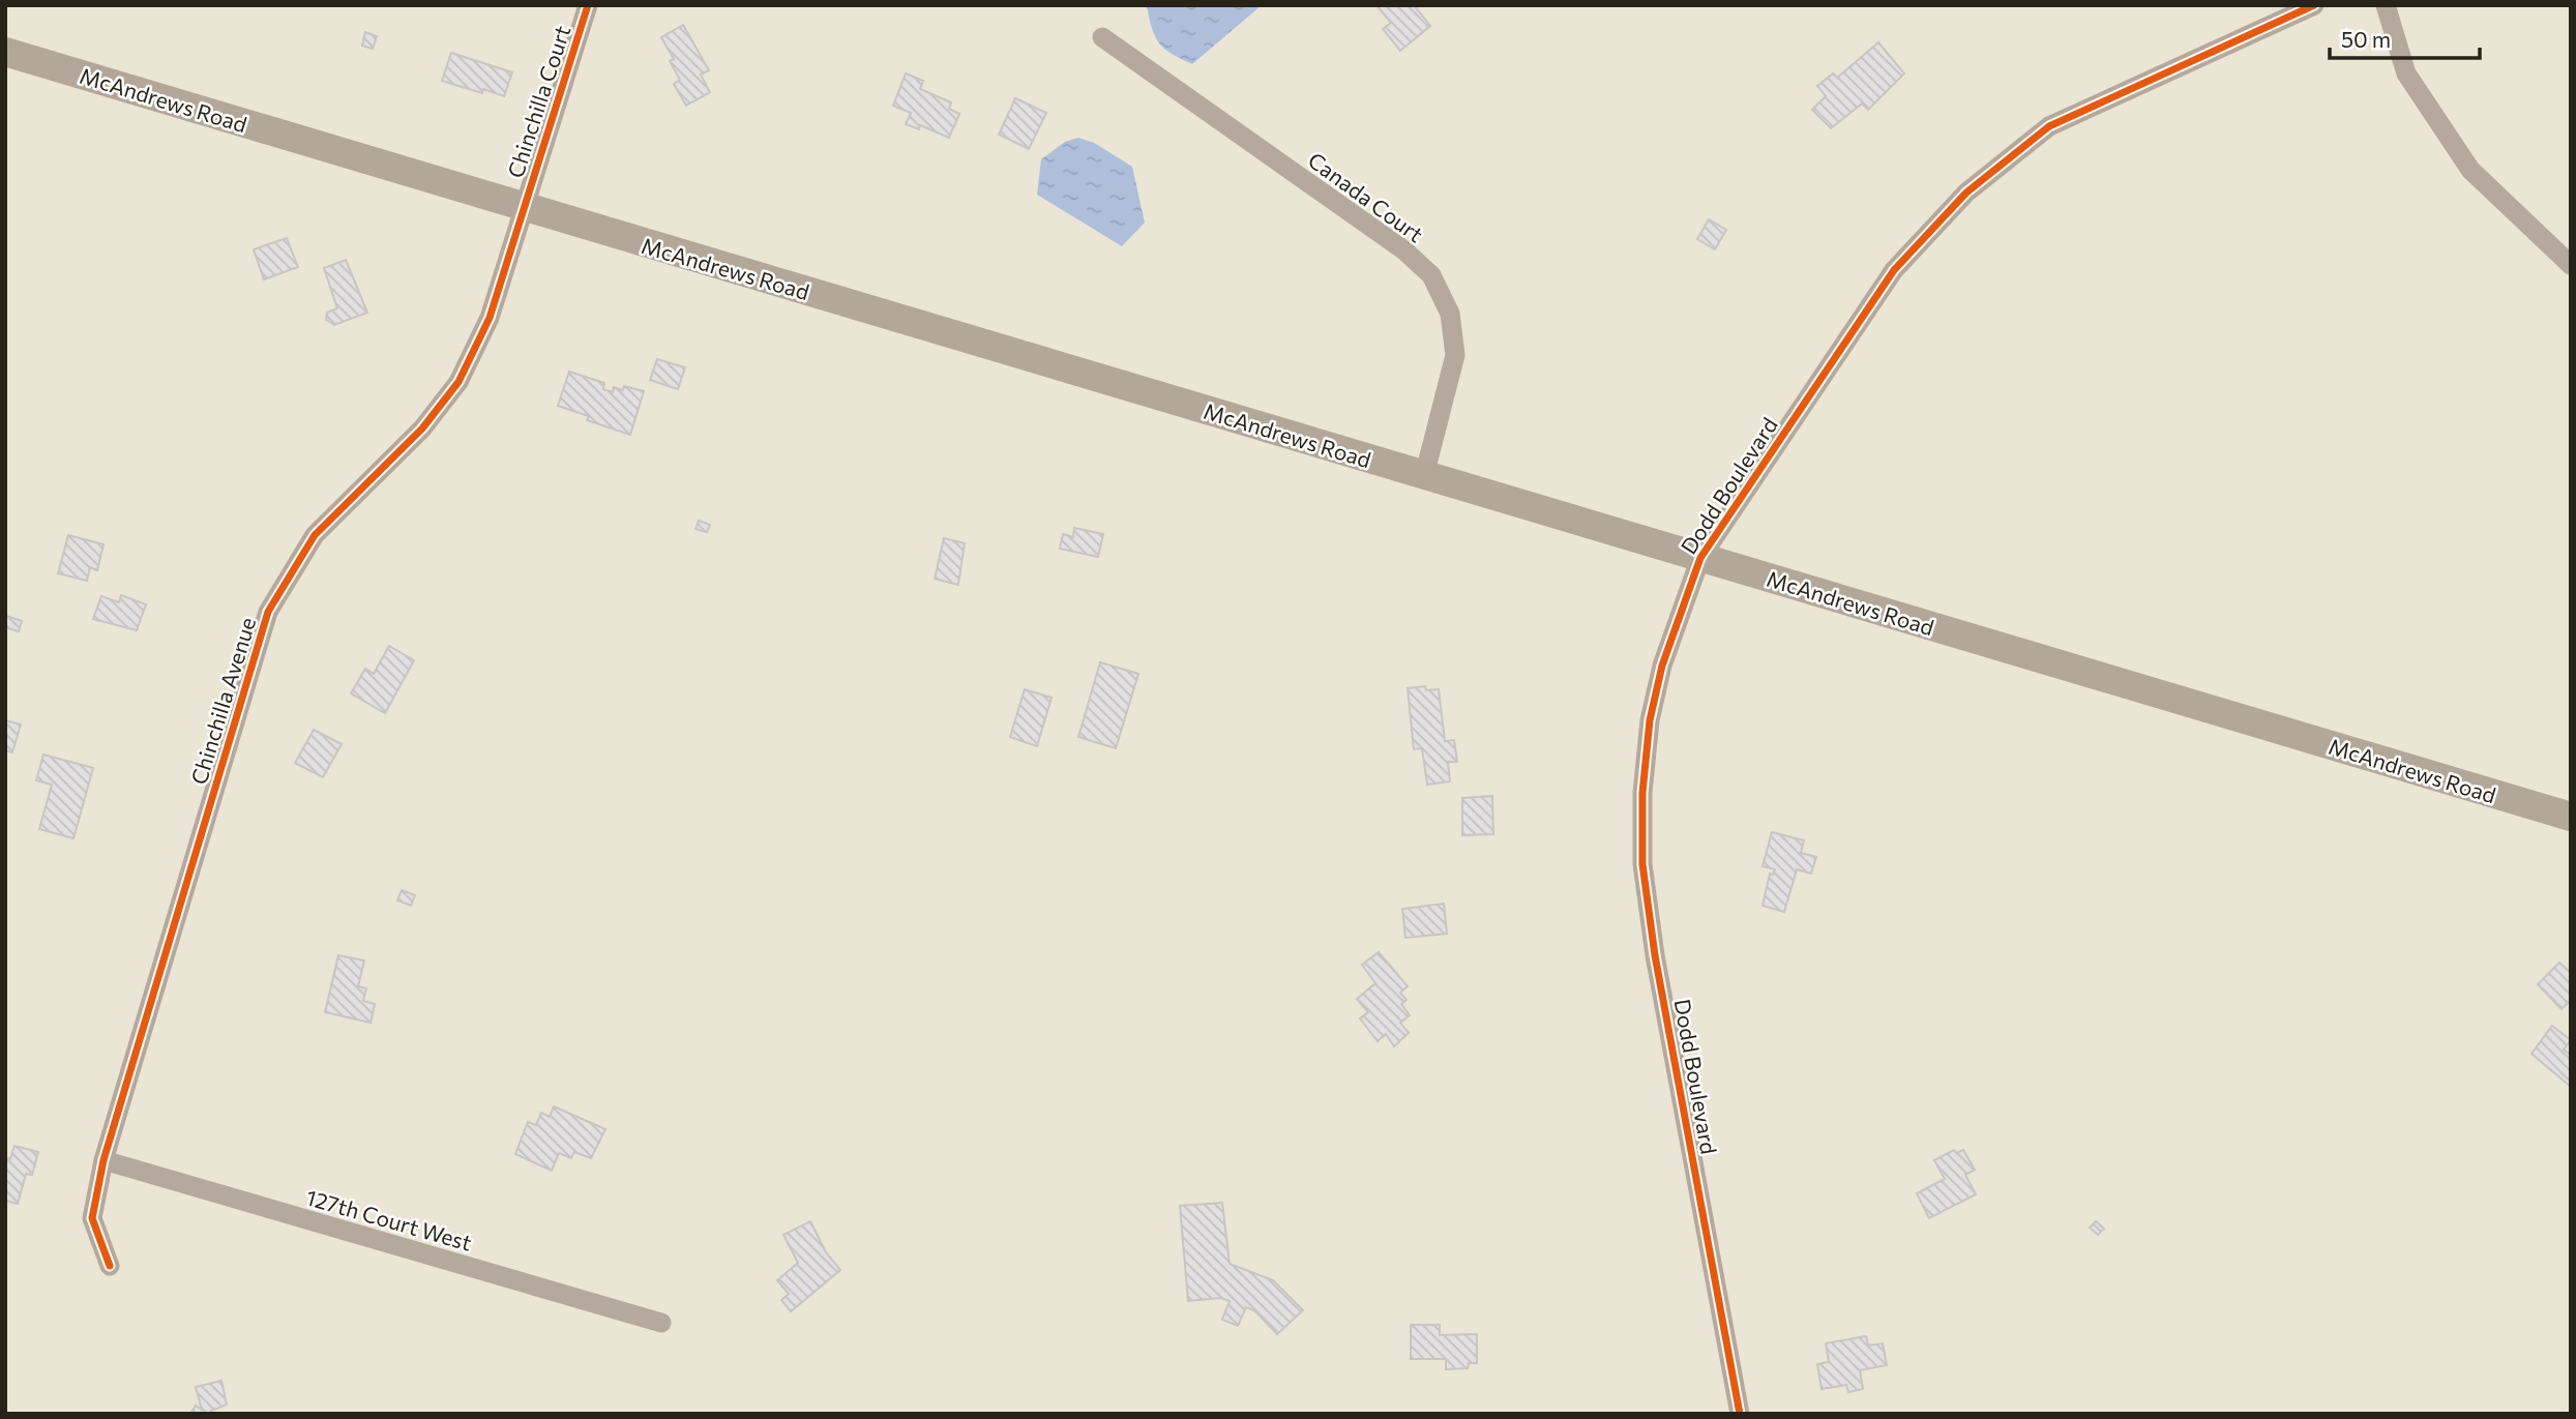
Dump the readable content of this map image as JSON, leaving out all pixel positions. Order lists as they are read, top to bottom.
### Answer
{
  "streets": {
    "main road": ["McAndrews Road"],
    "street": [
      "Chinchilla Court",
      "Canada Court",
      "Dodd Boulevard",
      "Chinchilla Avenue",
      "127th Court West"
    ]
  },
  "crossings": [
    ["McAndrews Road", "Chinchilla Court"],
    ["McAndrews Road", "Canada Court"],
    ["McAndrews Road", "Dodd Boulevard"],
    ["McAndrews Road", "Chinchilla Avenue"],
    ["Chinchilla Court", "Chinchilla Avenue"],
    ["Chinchilla Avenue", "127th Court West"]
  ],
  "scale_bar": "50 m"
}
